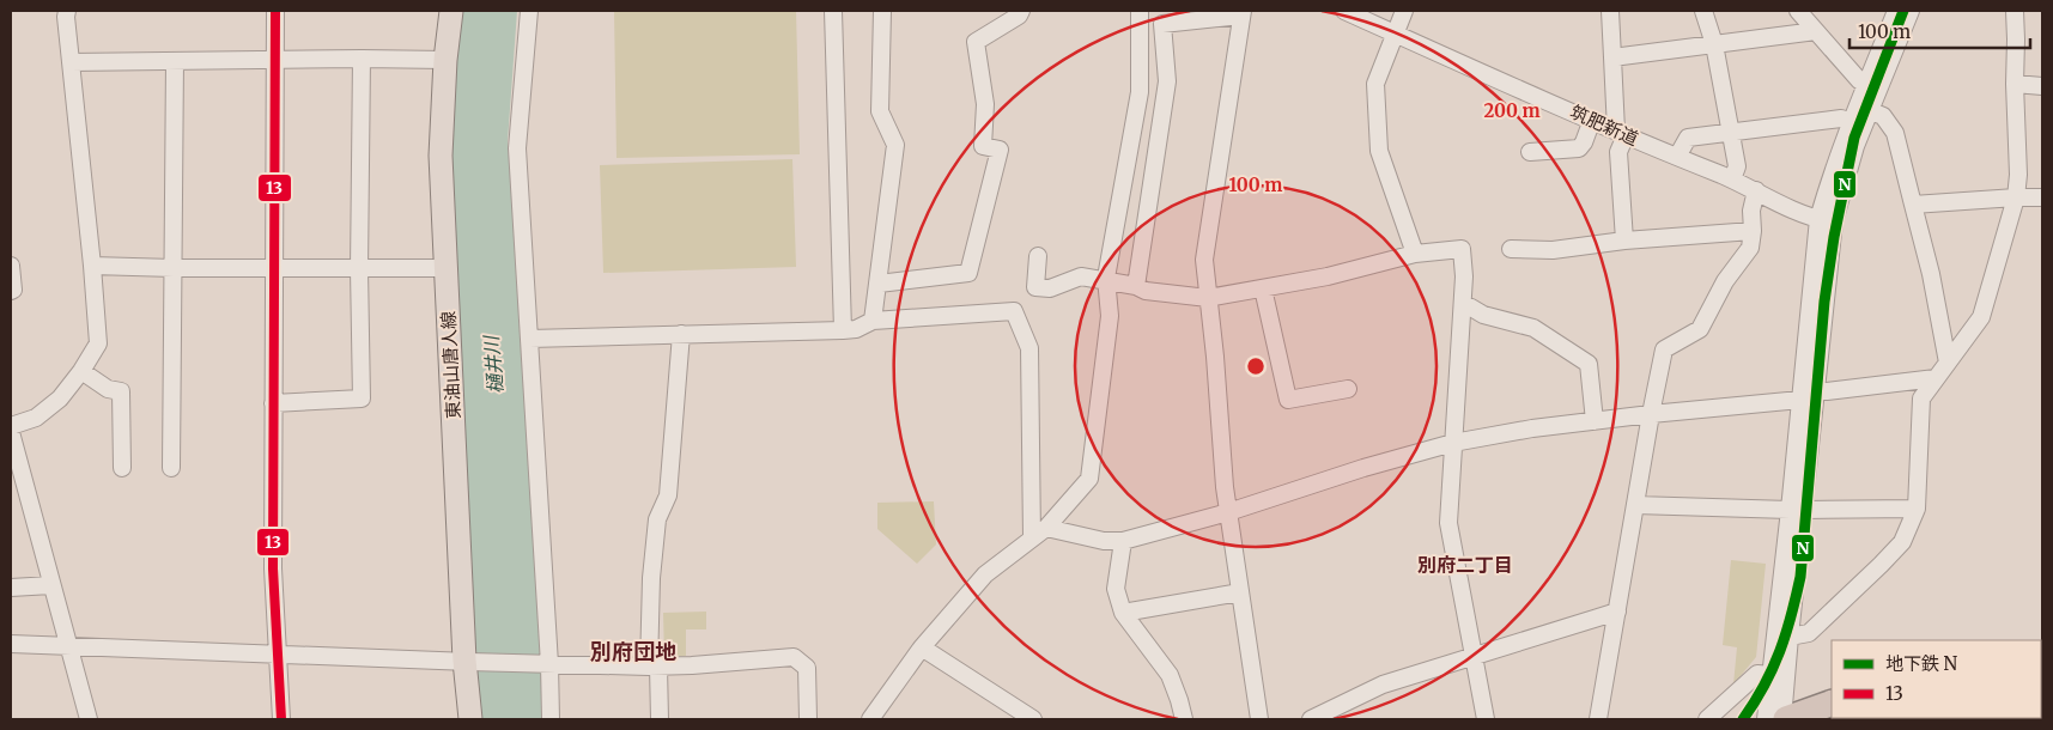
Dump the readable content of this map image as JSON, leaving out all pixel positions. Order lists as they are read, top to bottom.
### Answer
{
  "streets": {
    "main road": ["東油山唐人線"],
    "street": ["筑肥新道"]
  },
  "districts": ["別府二丁目", "別府団地"],
  "water": ["樋井川"],
  "lines": ["metro line N", "transit line 13"],
  "legend": ["地下鉄 N", "13"],
  "scale_bar": "100 m",
  "rings": ["200 m", "100 m"]
}
